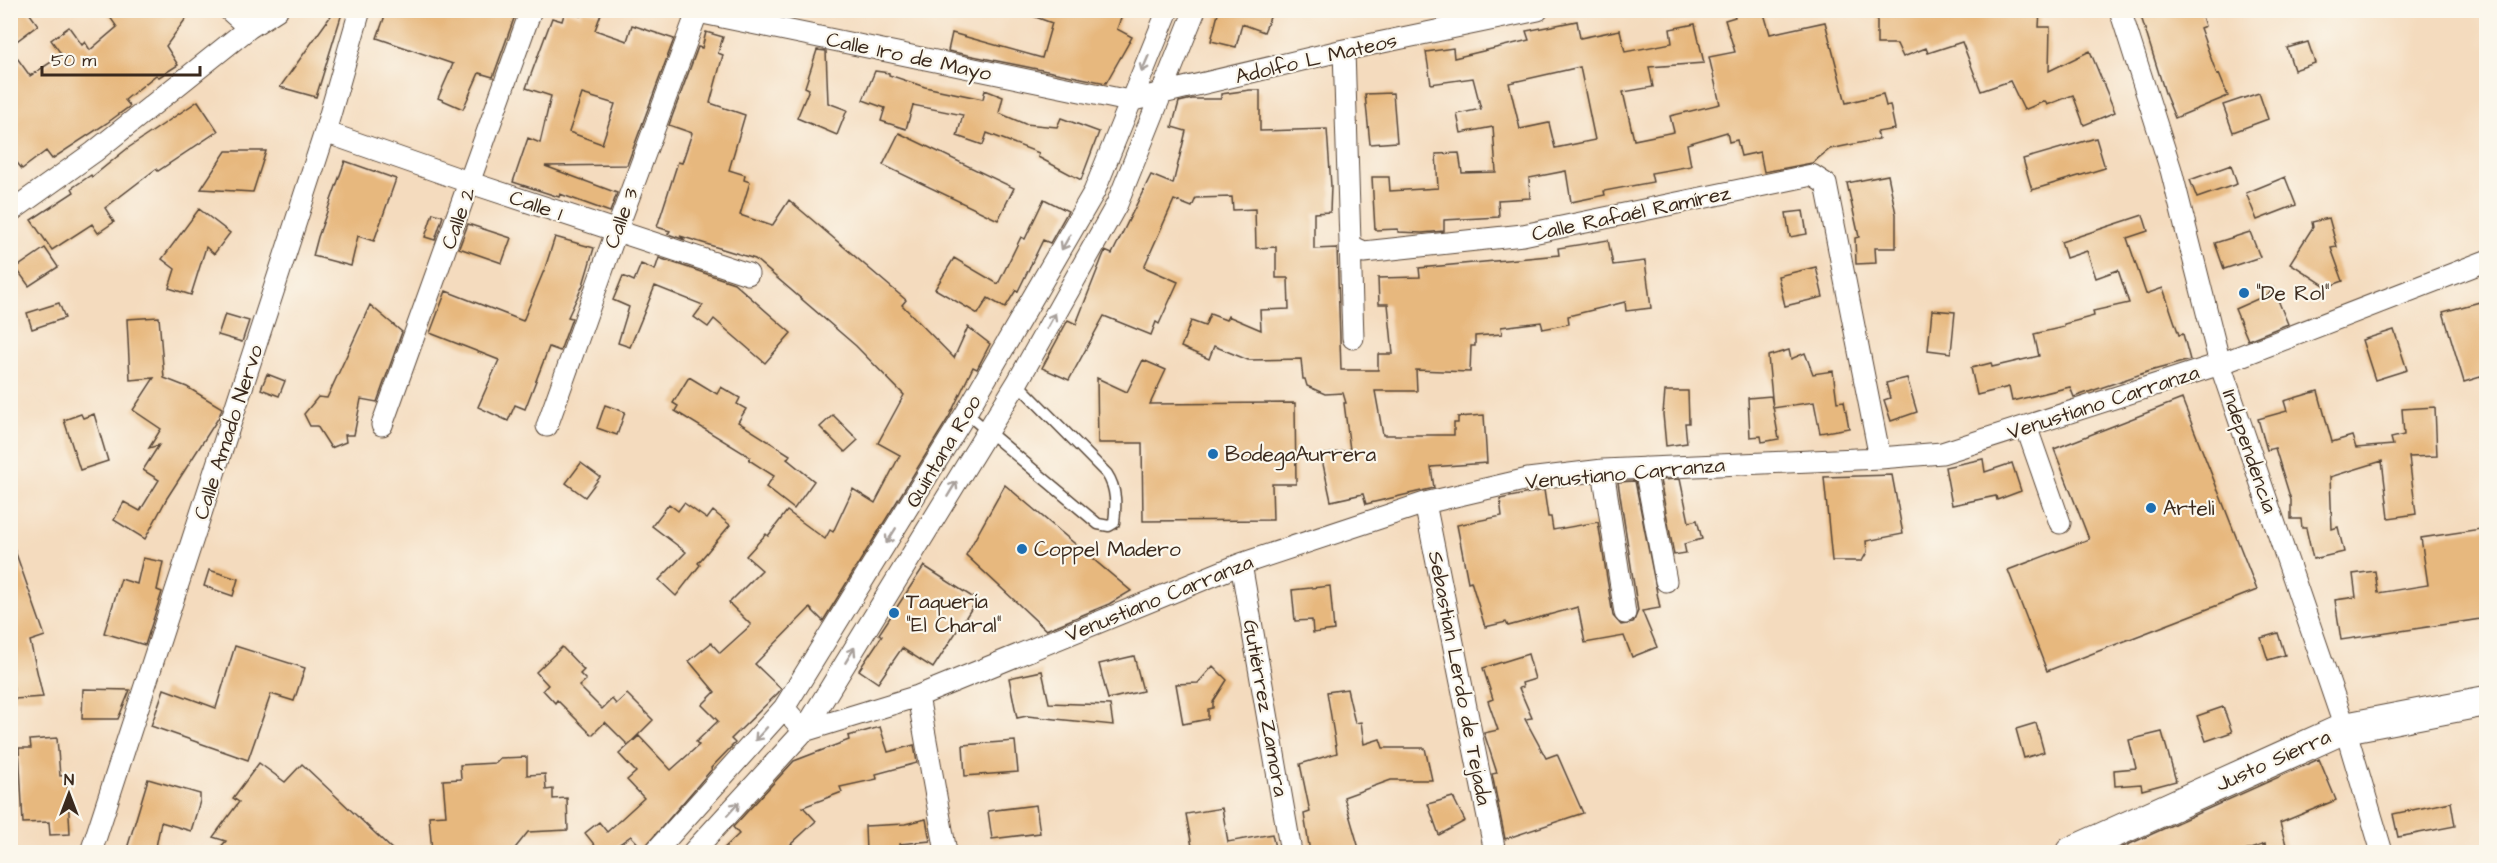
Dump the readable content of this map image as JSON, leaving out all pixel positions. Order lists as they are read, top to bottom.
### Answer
{
  "streets": {
    "main road": ["Justo Sierra"],
    "street": [
      "Calle 1ro de Mayo",
      "Adolfo L Mateos",
      "Calle 1",
      "Calle Rafaél Ramírez",
      "Calle 2",
      "Calle 3",
      "Venustiano Carranza",
      "Calle Amado Nervo",
      "Quintana Roo",
      "Independencia",
      "Sebastian Lerdo de Tejada",
      "Gutiérrez Zamora"
    ]
  },
  "crossings": [
    ["Calle 1ro de Mayo", "Adolfo L Mateos"],
    ["Calle 1ro de Mayo", "Calle 3"],
    ["Calle 1ro de Mayo", "Quintana Roo"],
    ["Adolfo L Mateos", "Quintana Roo"],
    ["Calle 1", "Calle 2"],
    ["Calle 1", "Calle 3"],
    ["Calle 1", "Calle Amado Nervo"],
    ["Calle Rafaél Ramírez", "Venustiano Carranza"],
    ["Venustiano Carranza", "Quintana Roo"],
    ["Venustiano Carranza", "Independencia"],
    ["Venustiano Carranza", "Sebastian Lerdo de Tejada"],
    ["Venustiano Carranza", "Gutiérrez Zamora"],
    ["Independencia", "Justo Sierra"]
  ],
  "places": [
    "\"De Rol\"",
    "BodegaAurrera",
    "Arteli",
    "Coppel Madero",
    "Taquería \"El Charal\""
  ],
  "scale_bar": "50 m",
  "north": "top"
}
